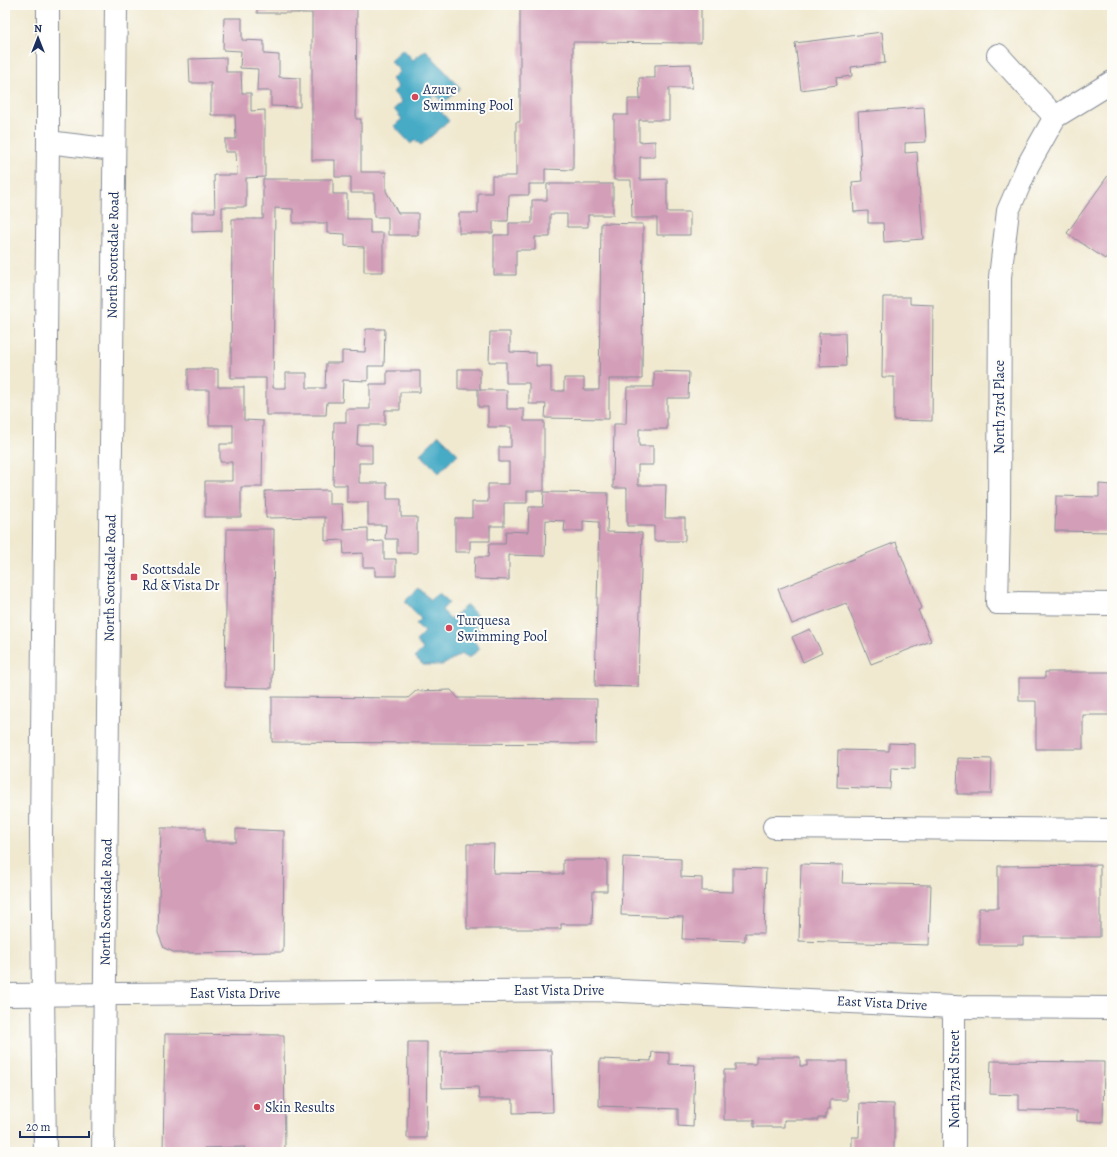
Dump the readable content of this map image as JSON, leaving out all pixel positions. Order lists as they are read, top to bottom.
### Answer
{
  "streets": {
    "main road": [
      "North Scottsdale Road",
      "North 73rd Place",
      "East Vista Drive",
      "North 73rd Street"
    ]
  },
  "crossings": [
    ["North Scottsdale Road", "East Vista Drive"],
    ["East Vista Drive", "North 73rd Street"]
  ],
  "places": {
    "other": ["Azure Swimming Pool", "Turquesa Swimming Pool", "Skin Results"],
    "transit": ["Scottsdale Rd & Vista Dr"]
  },
  "scale_bar": "20 m",
  "north": "top"
}
